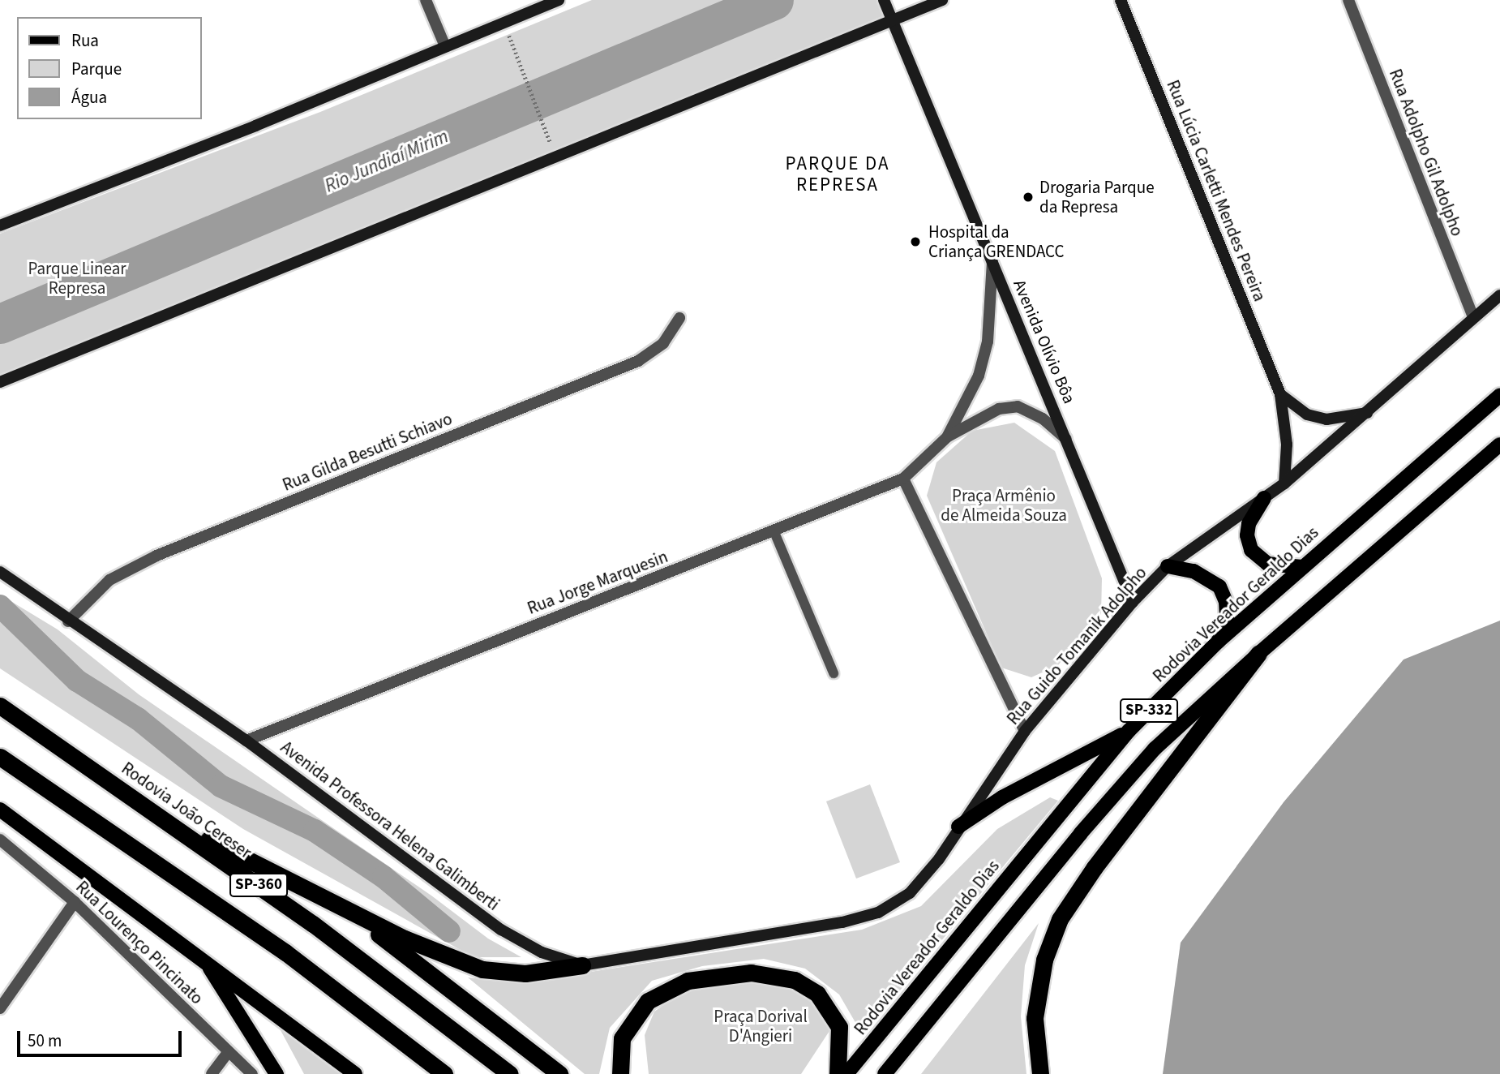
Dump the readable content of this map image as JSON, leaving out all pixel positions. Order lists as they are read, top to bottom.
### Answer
{
  "streets": {
    "highway": ["Rodovia João Cereser", "SP-360"],
    "main road": ["Rodovia Vereador Geraldo Dias", "SP-332"],
    "street": [
      "Rua Adolpho Gil Adolpho",
      "Rua Lúcia Carletti Mendes Pereira",
      "Avenida Olívio Bôa",
      "Rua Gilda Besutti Schiavo",
      "Rua Jorge Marquesin",
      "Rua Guido Tomanik Adolpho",
      "Avenida Professora Helena Galimberti",
      "Rua Lourenço Pincinato"
    ]
  },
  "crossings": [
    ["Rua Adolpho Gil Adolpho", "Rua Guido Tomanik Adolpho"],
    ["Rua Lúcia Carletti Mendes Pereira", "Rua Guido Tomanik Adolpho"],
    ["Avenida Olívio Bôa", "Rua Jorge Marquesin"],
    ["Avenida Olívio Bôa", "Rua Guido Tomanik Adolpho"],
    ["Rua Gilda Besutti Schiavo", "Avenida Professora Helena Galimberti"],
    ["Rua Jorge Marquesin", "Avenida Professora Helena Galimberti"],
    ["Rua Guido Tomanik Adolpho", "Avenida Professora Helena Galimberti"]
  ],
  "districts": ["PARQUE DA REPRESA"],
  "water": ["Rio Jundiaí Mirim"],
  "parks": ["Parque Linear Represa", "Praça Armênio de Almeida Souza", "Praça Dorival D'Angieri"],
  "places": ["Drogaria Parque da Represa", "Hospital da Criança GRENDACC"],
  "legend": ["Rua", "Parque", "Água"],
  "scale_bar": "50 m"
}
